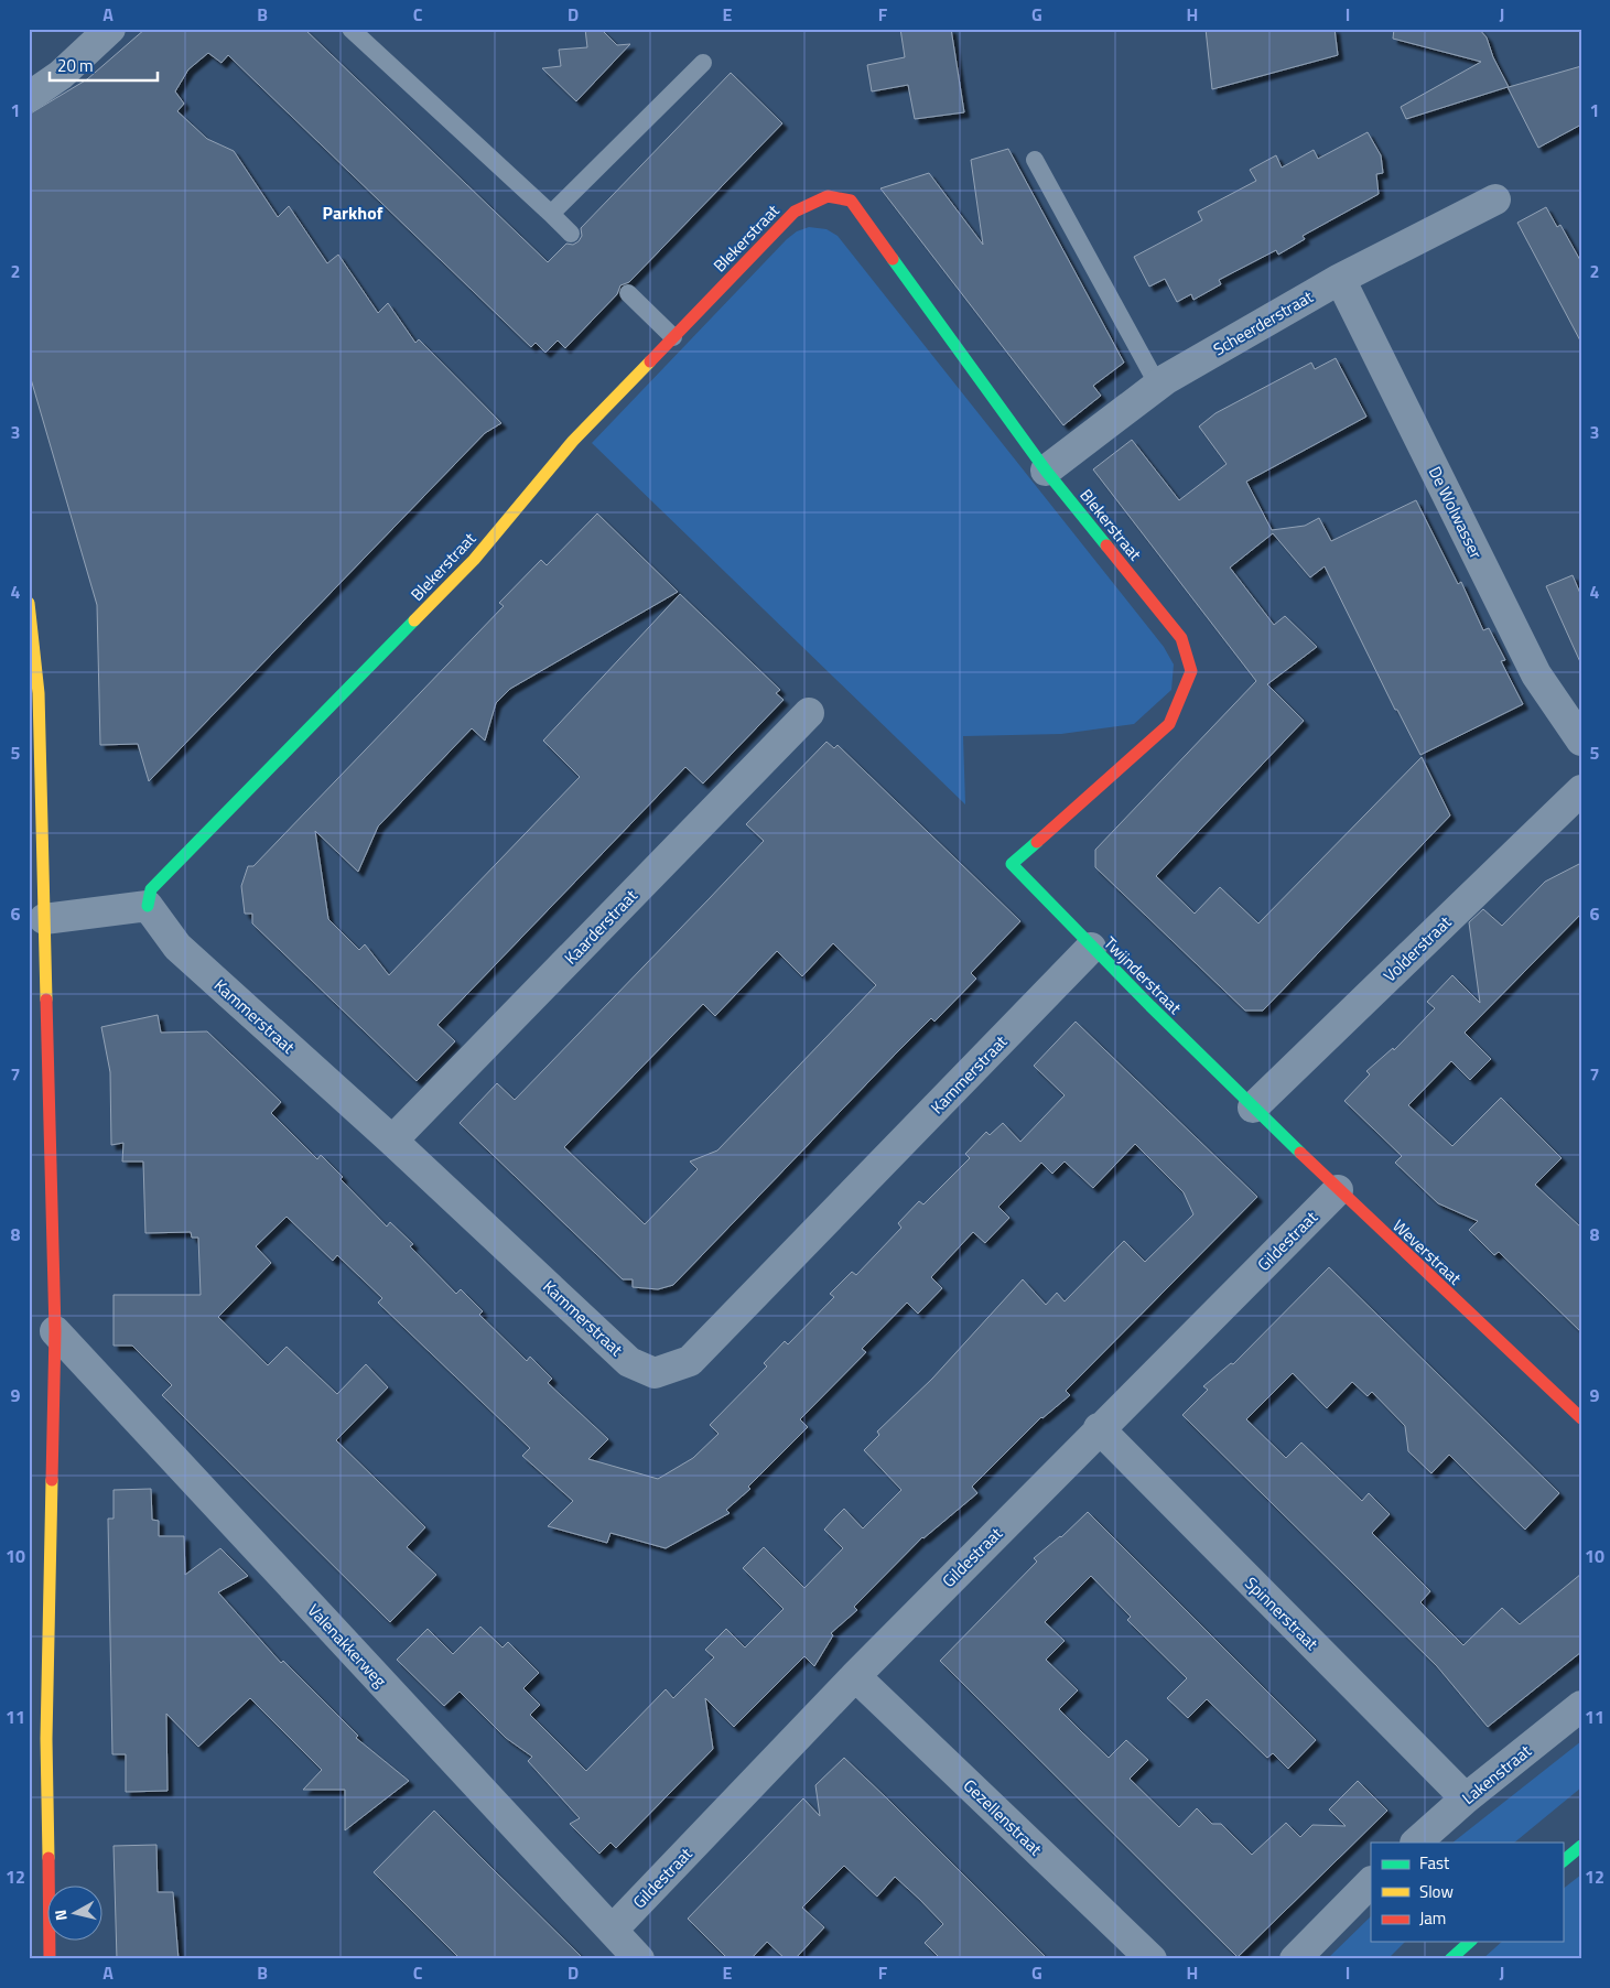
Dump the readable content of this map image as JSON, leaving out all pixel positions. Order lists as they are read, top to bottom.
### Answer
{
  "streets": {
    "street": [
      "Blekerstraat",
      "Scheerderstraat",
      "De Wolwasser",
      "Kaarderstraat",
      "Volderstraat",
      "Twijnderstraat",
      "Kammerstraat",
      "Gildestraat",
      "Weverstraat",
      "Spinnerstraat",
      "Valenakkerweg",
      "Lakenstraat",
      "Gezellenstraat"
    ]
  },
  "crossings": [
    ["Blekerstraat", "Scheerderstraat"],
    ["Blekerstraat", "Twijnderstraat"],
    ["Blekerstraat", "Kammerstraat"],
    ["Scheerderstraat", "De Wolwasser"],
    ["Kaarderstraat", "Kammerstraat"],
    ["Volderstraat", "Twijnderstraat"],
    ["Volderstraat", "Weverstraat"],
    ["Twijnderstraat", "Kammerstraat"],
    ["Twijnderstraat", "Weverstraat"],
    ["Gildestraat", "Weverstraat"],
    ["Gildestraat", "Spinnerstraat"],
    ["Gildestraat", "Valenakkerweg"],
    ["Gildestraat", "Gezellenstraat"],
    ["Spinnerstraat", "Lakenstraat"]
  ],
  "districts": ["Parkhof"],
  "legend": ["Fast", "Slow", "Jam"],
  "scale_bar": "20 m",
  "north": "left",
  "grid": {
    "columns": [
      "A",
      "B",
      "C",
      "D",
      "E",
      "F",
      "G",
      "H",
      "I",
      "J"
    ],
    "rows": [
      "1",
      "2",
      "3",
      "4",
      "5",
      "6",
      "7",
      "8",
      "9",
      "10",
      "11",
      "12"
    ]
  }
}
